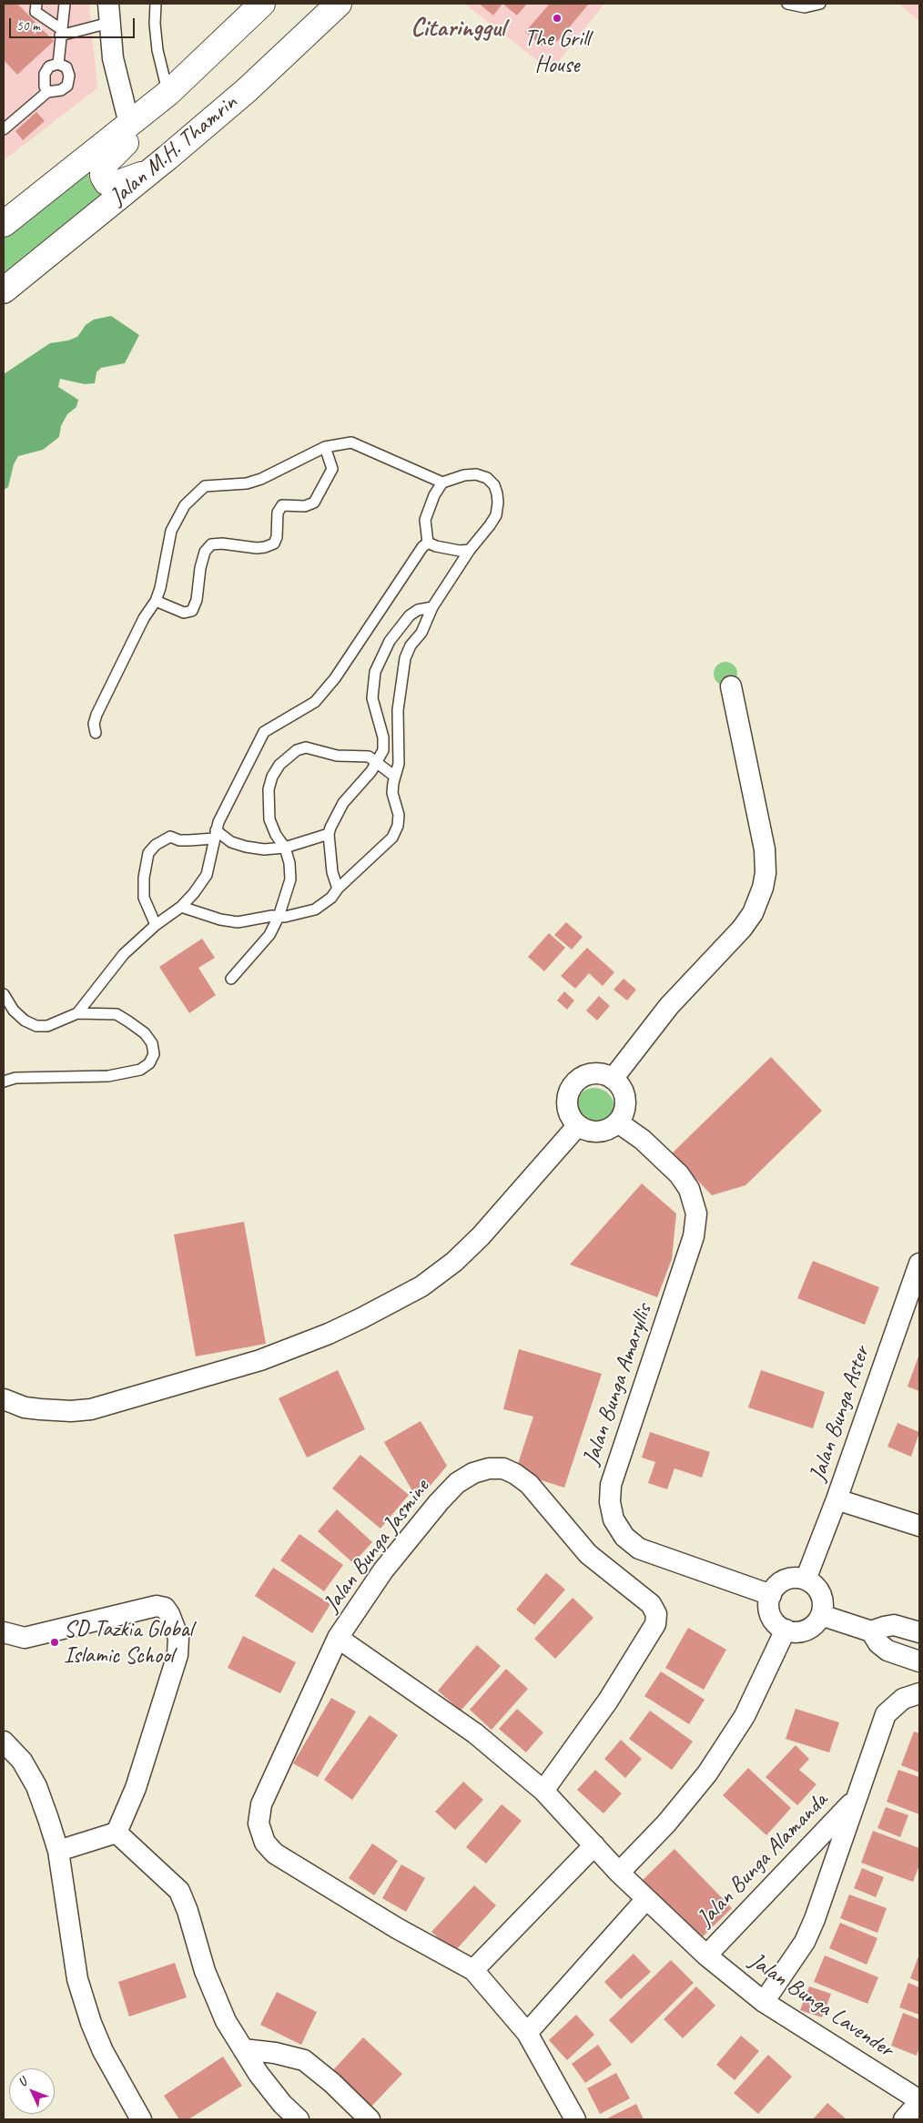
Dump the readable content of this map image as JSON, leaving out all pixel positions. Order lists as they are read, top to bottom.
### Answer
{
  "streets": {
    "main road": ["Jalan M.H. Thamrin"],
    "street": [
      "Jalan Bunga Amaryllis",
      "Jalan Bunga Aster",
      "Jalan Bunga Jasmine",
      "Jalan Bunga Alamanda",
      "Jalan Bunga Lavender"
    ]
  },
  "crossings": [
    ["Jalan Bunga Amaryllis", "Jalan Bunga Aster"],
    ["Jalan Bunga Jasmine", "Jalan Bunga Lavender"],
    ["Jalan Bunga Alamanda", "Jalan Bunga Lavender"]
  ],
  "districts": ["Citaringgul"],
  "places": ["The Grill House", "SD Tazkia Global Islamic School"],
  "scale_bar": "50 m",
  "north": "top left"
}
